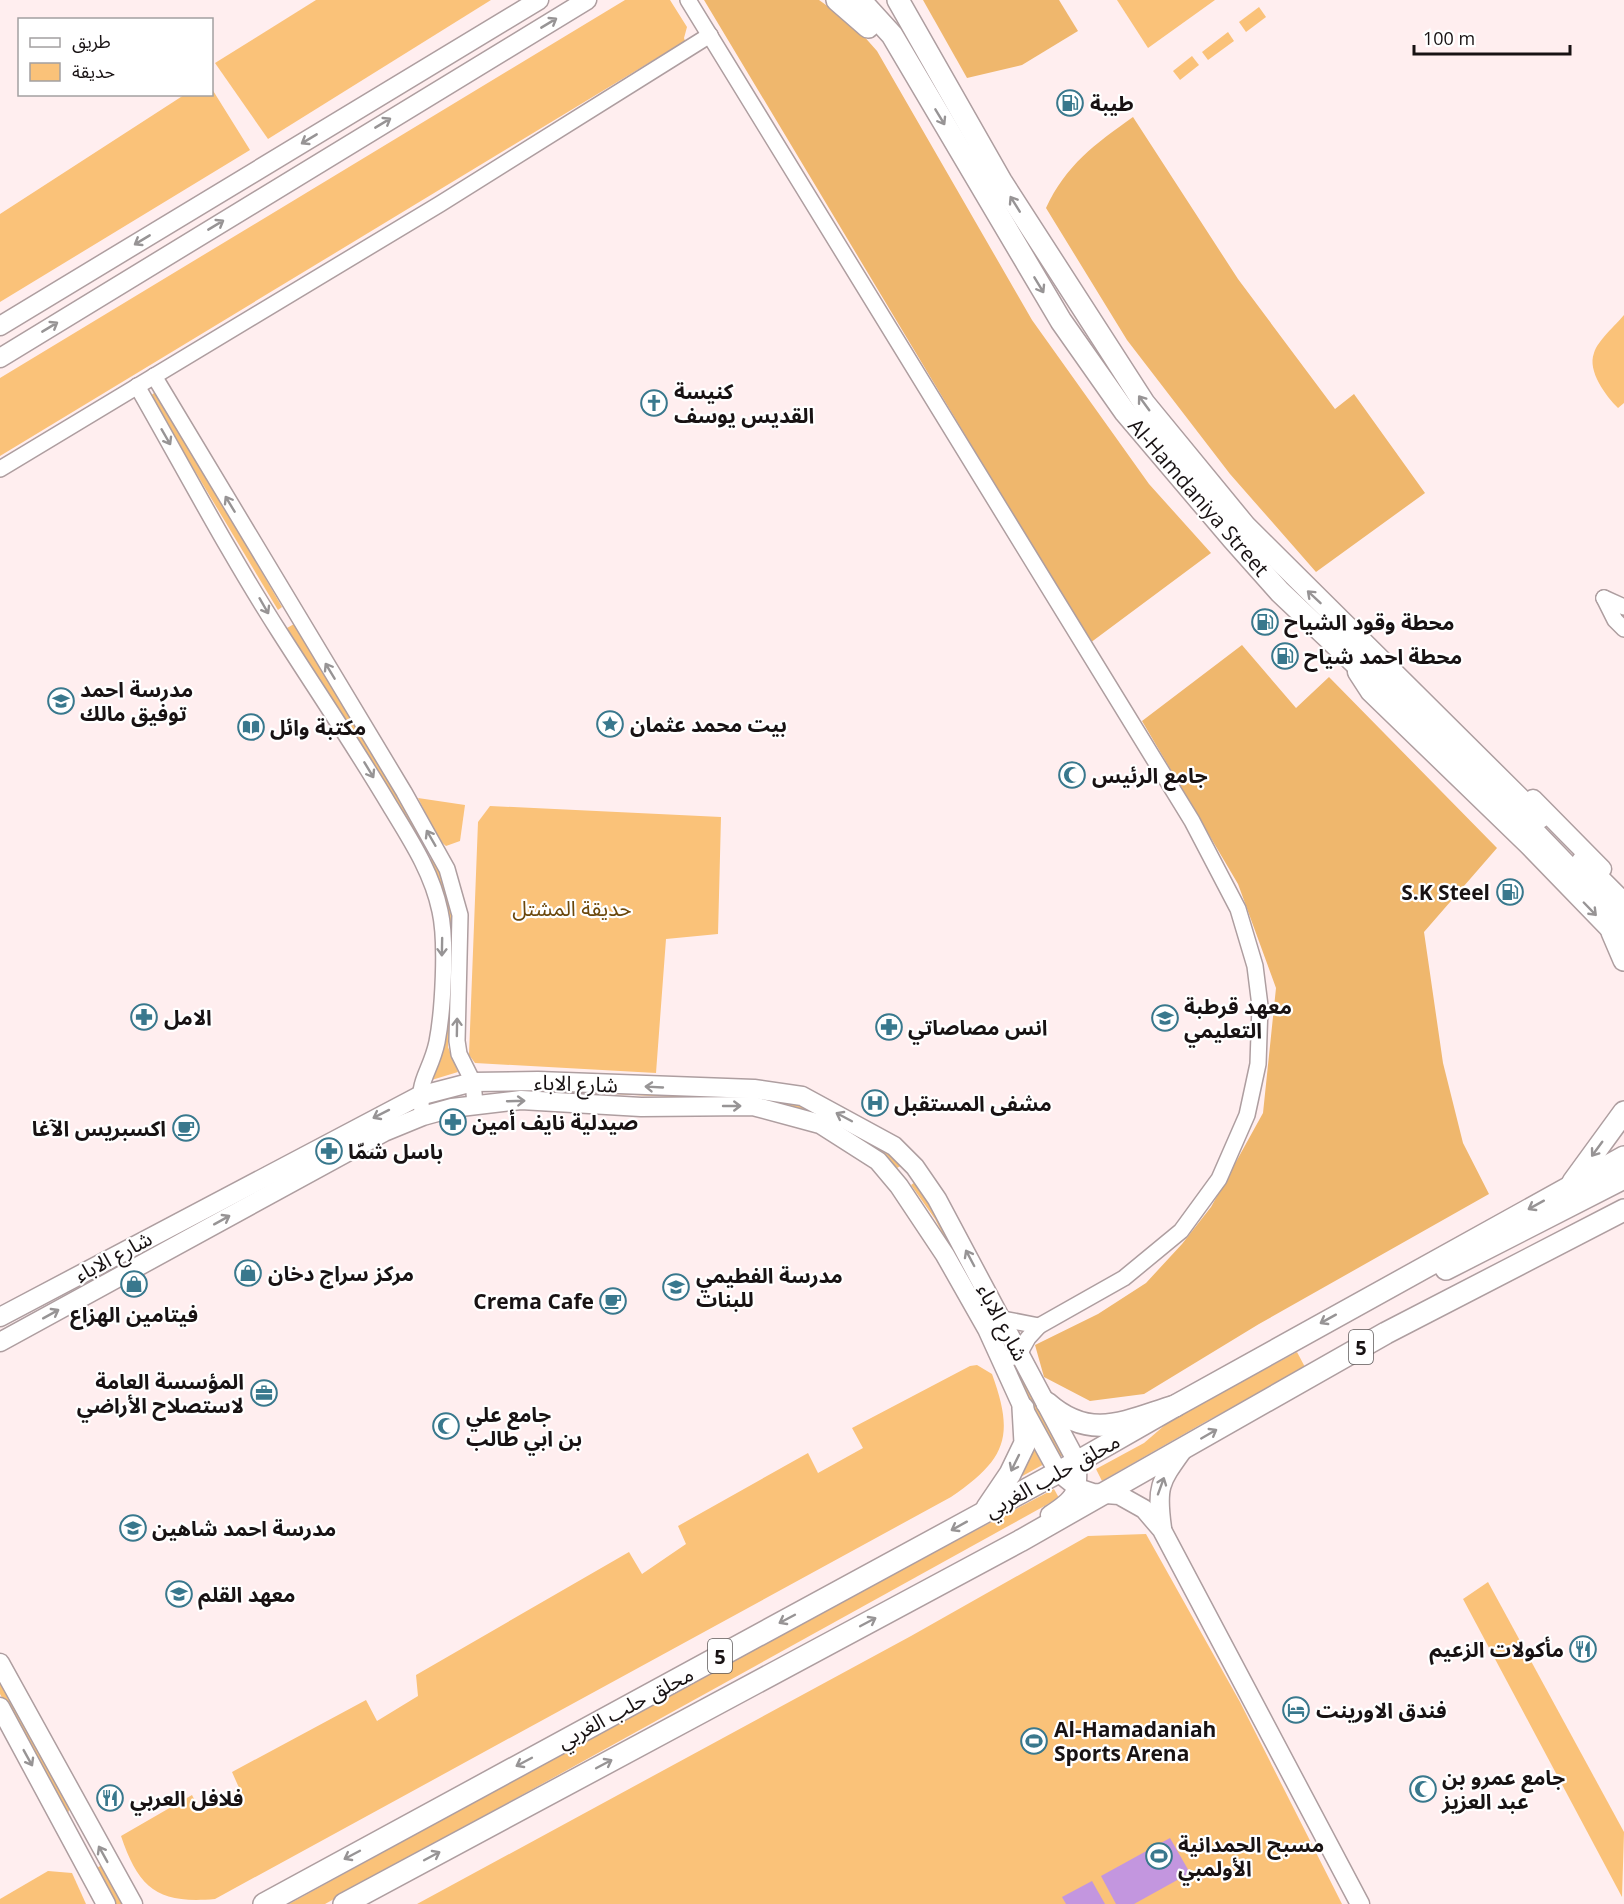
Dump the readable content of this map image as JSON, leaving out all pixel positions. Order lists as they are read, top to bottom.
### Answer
{
  "streets": {
    "highway": ["Al-Hamdaniya Street", "5", "محلق حلب الغربي"],
    "main road": ["شارع الاباء"]
  },
  "crossings": [
    ["شارع الاباء", "محلق حلب الغربي"],
    ["5", "محلق حلب الغربي"]
  ],
  "parks": ["حديقة المشتل"],
  "places": {
    "fuel station": [
      "طيبة",
      "محطة وقود الشياح",
      "محطة احمد شياح",
      "S.K Steel"
    ],
    "church": ["كنيسة القديس يوسف"],
    "school or university": [
      "مدرسة احمد توفيق مالك",
      "معهد قرطبة التعليمي",
      "مدرسة الفطيمي للبنات",
      "مدرسة احمد شاهين",
      "معهد القلم"
    ],
    "place": ["بيت محمد عثمان"],
    "library": ["مكتبة وائل"],
    "mosque": ["جامع الرئيس", "جامع علي بن ابي طالب", "جامع عمرو بن عبد العزيز"],
    "pharmacy": [
      "الامل",
      "انس مصاصاتي",
      "صيدلية نايف أمين",
      "باسل شمّا"
    ],
    "hospital": ["مشفى المستقبل"],
    "cafe": ["اكسبريس الآغا", "Crema Cafe"],
    "shop": ["مركز سراج دخان", "فيتامين الهزاع"],
    "office": ["المؤسسة العامة لاستصلاح الأراضي"],
    "restaurant": ["مأكولات الزعيم", "فلافل العربي"],
    "hotel": ["فندق الاورينت"],
    "sports": ["Al-Hamadaniah Sports Arena", "مسبح الحمدانية الأولمبي"]
  },
  "legend": ["طريق", "حديقة"],
  "scale_bar": "100 m"
}
